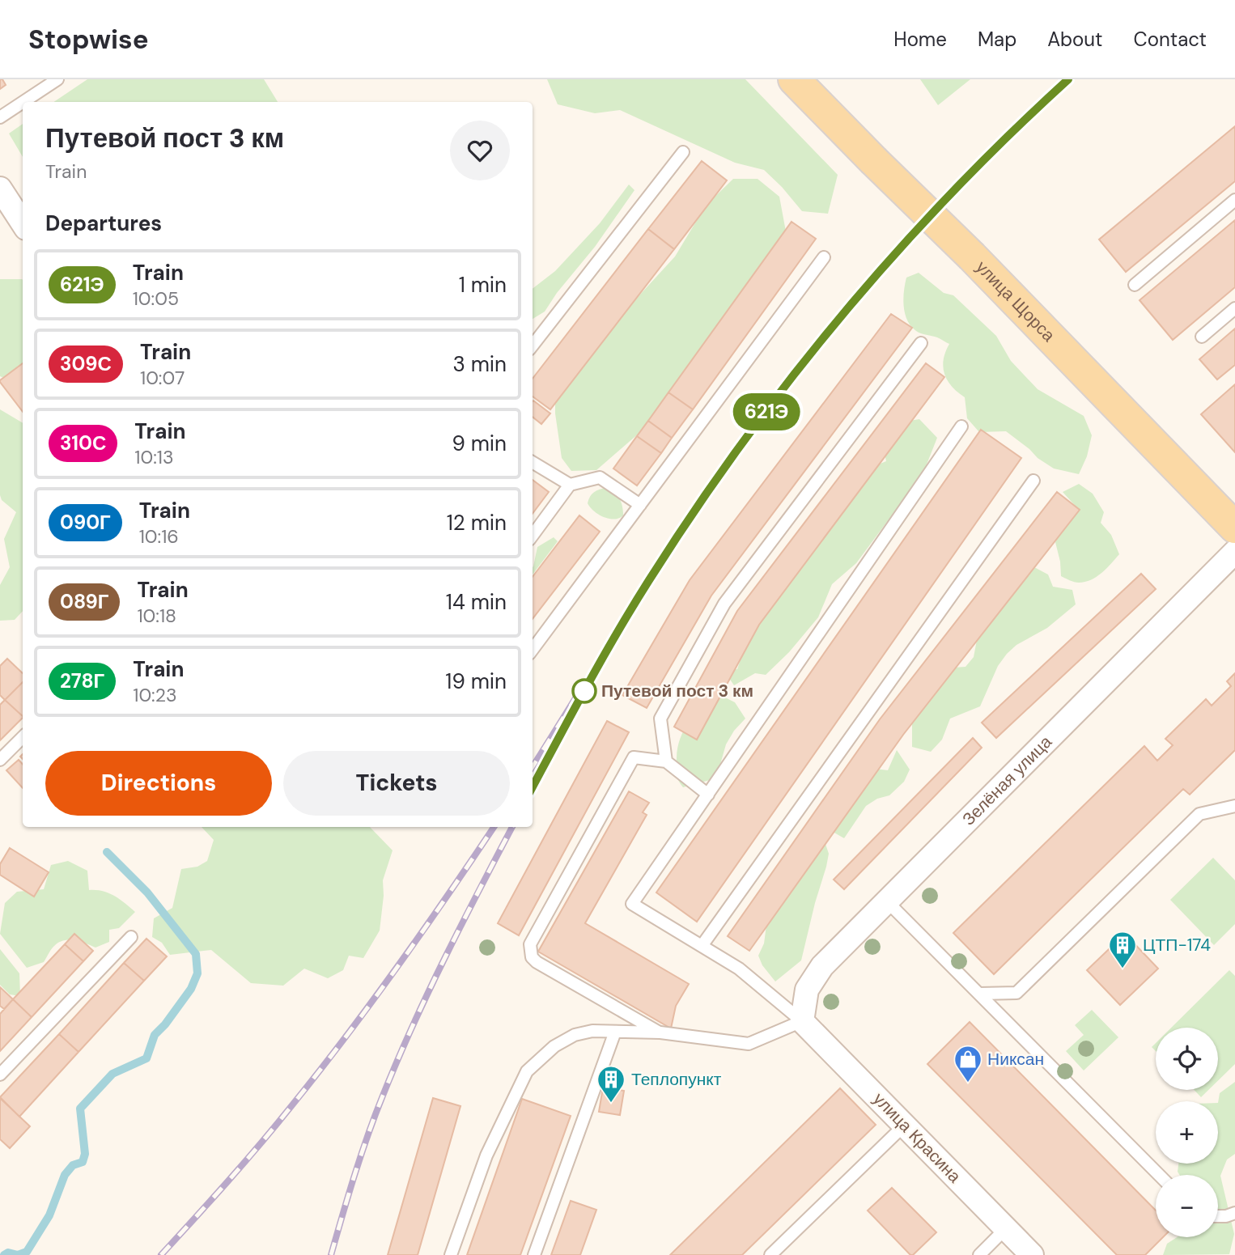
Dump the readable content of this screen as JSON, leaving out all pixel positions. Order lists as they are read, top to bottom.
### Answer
{
  "streets": {
    "main road": ["улица Щорса"],
    "street": ["Зелёная улица", "улица Красина"]
  },
  "crossings": [
    ["Зелёная улица", "улица Красина"]
  ],
  "places": {
    "other": ["Путевой пост 3 км"],
    "building": ["ЦТП-174", "Теплопункт"],
    "shop": ["Никсан"]
  },
  "page": {
    "header": "Stopwise",
    "nav": [
      "Home",
      "Map",
      "About",
      "Contact"
    ],
    "on_map": "621Э",
    "heading": [
      ["Путевой пост 3 км", "Train"],
      "Departures"
    ],
    "list": [
      {
        "mark": "621Э",
        "name": "Train",
        "note": "10:05",
        "value": "1 min"
      },
      {
        "mark": "309С",
        "name": "Train",
        "note": "10:07",
        "value": "3 min"
      },
      {
        "mark": "310С",
        "name": "Train",
        "note": "10:13",
        "value": "9 min"
      },
      {
        "mark": "090Г",
        "name": "Train",
        "note": "10:16",
        "value": "12 min"
      },
      {
        "mark": "089Г",
        "name": "Train",
        "note": "10:18",
        "value": "14 min"
      },
      {
        "mark": "278Г",
        "name": "Train",
        "note": "10:23",
        "value": "19 min"
      }
    ],
    "buttons": ["Directions", "Tickets"],
    "map_buttons": ["+", "−"]
  }
}
